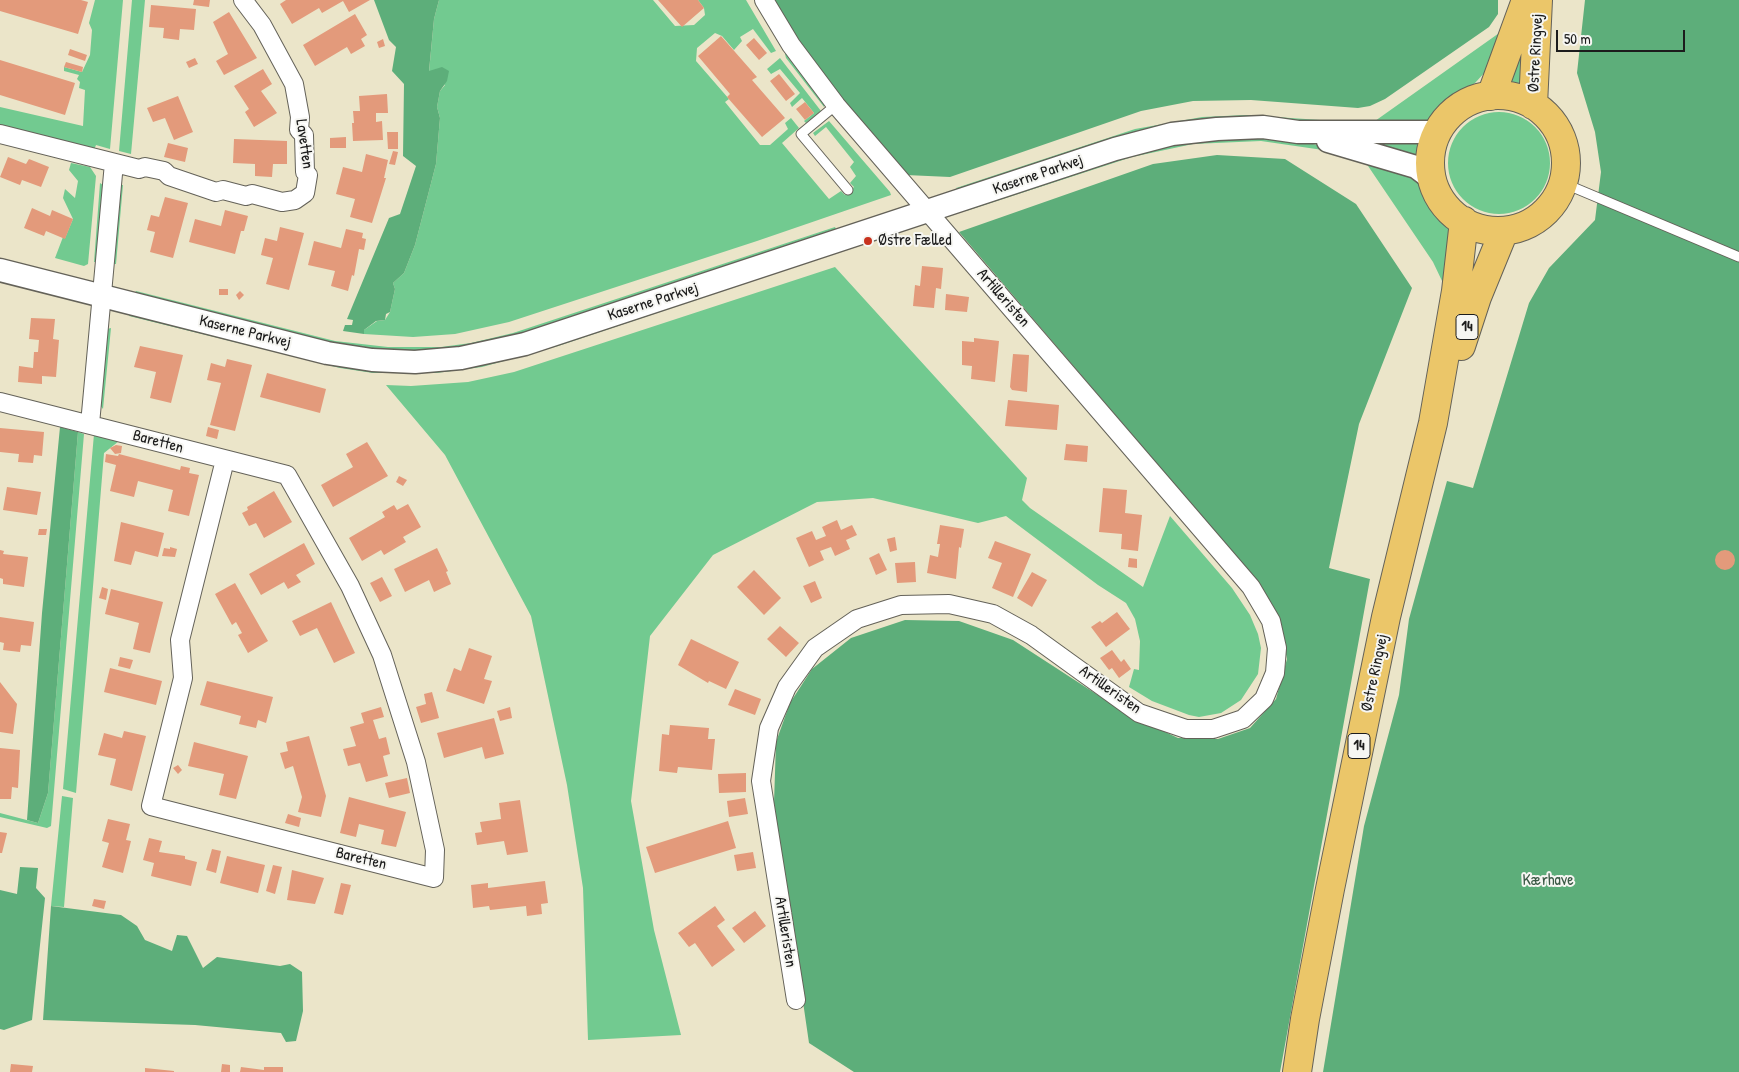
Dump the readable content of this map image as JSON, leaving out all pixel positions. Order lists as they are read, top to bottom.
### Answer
{
  "streets": {
    "main road": ["Østre Ringvej", "14"],
    "street": [
      "Lavetten",
      "Kaserne Parkvej",
      "Artilleristen",
      "Baretten"
    ]
  },
  "crossings": [
    ["Østre Ringvej", "Kaserne Parkvej"],
    ["Kaserne Parkvej", "Artilleristen"]
  ],
  "parks": ["Kærhave"],
  "places": ["Østre Fælled"],
  "scale_bar": "50 m"
}
